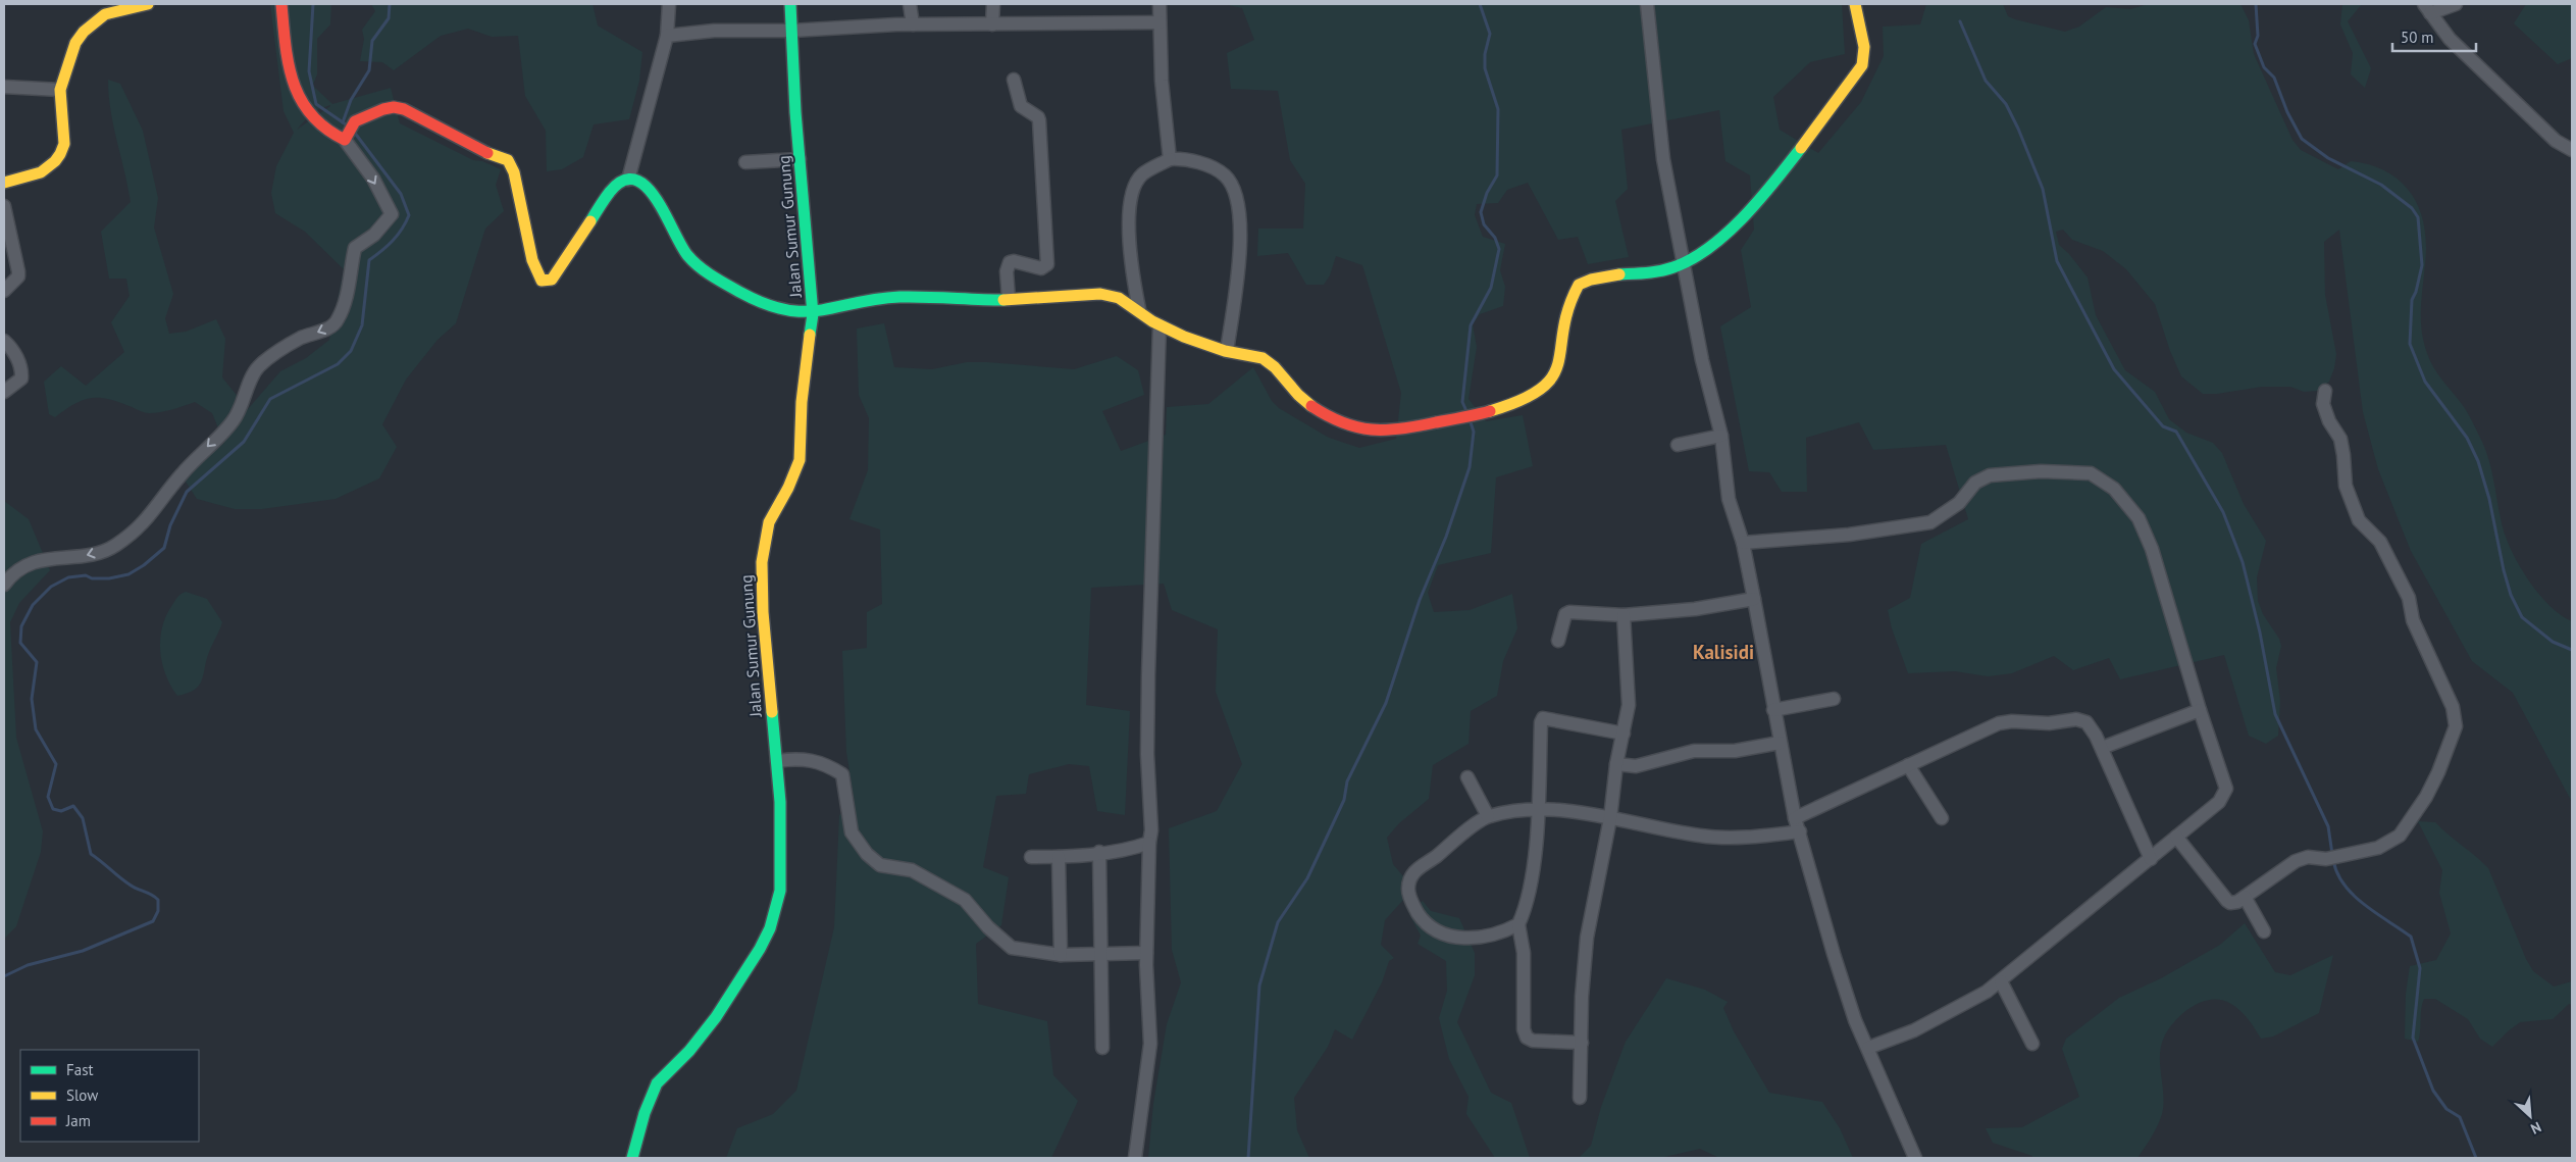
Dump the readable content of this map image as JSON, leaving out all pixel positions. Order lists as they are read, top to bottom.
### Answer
{
  "streets": {
    "street": ["Jalan Sumur Gunung"]
  },
  "districts": ["Kalisidi"],
  "legend": ["Fast", "Slow", "Jam"],
  "scale_bar": "50 m",
  "north": "bottom right"
}
